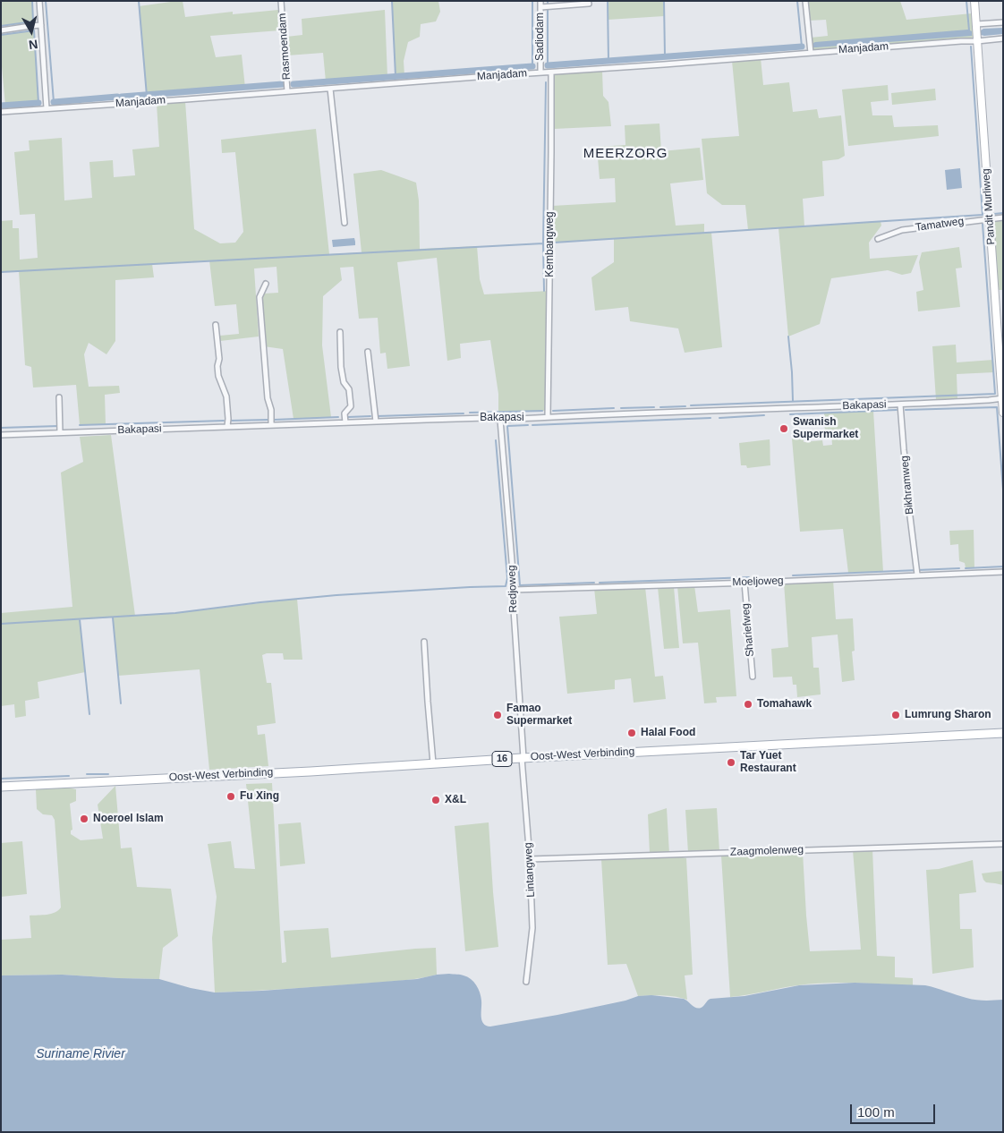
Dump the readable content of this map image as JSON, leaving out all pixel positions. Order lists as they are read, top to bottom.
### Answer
{
  "streets": {
    "main road": ["Oost-West Verbinding", "16"],
    "street": [
      "Sadiodam",
      "Rasmoendam",
      "Manjadam",
      "Pandit Murliweg",
      "Tamatweg",
      "Kembangweg",
      "Bakapasi",
      "Bikhramweg",
      "Moeljoweg",
      "Redjoweg",
      "Shariefweg",
      "Zaagmolenweg",
      "Lintangweg"
    ]
  },
  "crossings": [
    ["Sadiodam", "Manjadam"],
    ["Rasmoendam", "Manjadam"],
    ["Manjadam", "Pandit Murliweg"],
    ["Manjadam", "Kembangweg"],
    ["Pandit Murliweg", "Tamatweg"],
    ["Pandit Murliweg", "Bakapasi"],
    ["Kembangweg", "Bakapasi"],
    ["Bakapasi", "Bikhramweg"],
    ["Bakapasi", "Redjoweg"],
    ["Bikhramweg", "Moeljoweg"],
    ["Moeljoweg", "Redjoweg"],
    ["Moeljoweg", "Shariefweg"],
    ["Redjoweg", "Oost-West Verbinding"],
    ["Redjoweg", "Lintangweg"],
    ["Oost-West Verbinding", "Lintangweg"],
    ["Zaagmolenweg", "Lintangweg"]
  ],
  "districts": ["MEERZORG"],
  "water": ["Suriname Rivier"],
  "places": [
    "Swanish Supermarket",
    "Tomahawk",
    "Famao Supermarket",
    "Lumrung Sharon",
    "Halal Food",
    "Tar Yuet Restaurant",
    "Fu Xing",
    "X&L",
    "Noeroel Islam"
  ],
  "scale_bar": "100 m",
  "north": "bottom"
}
